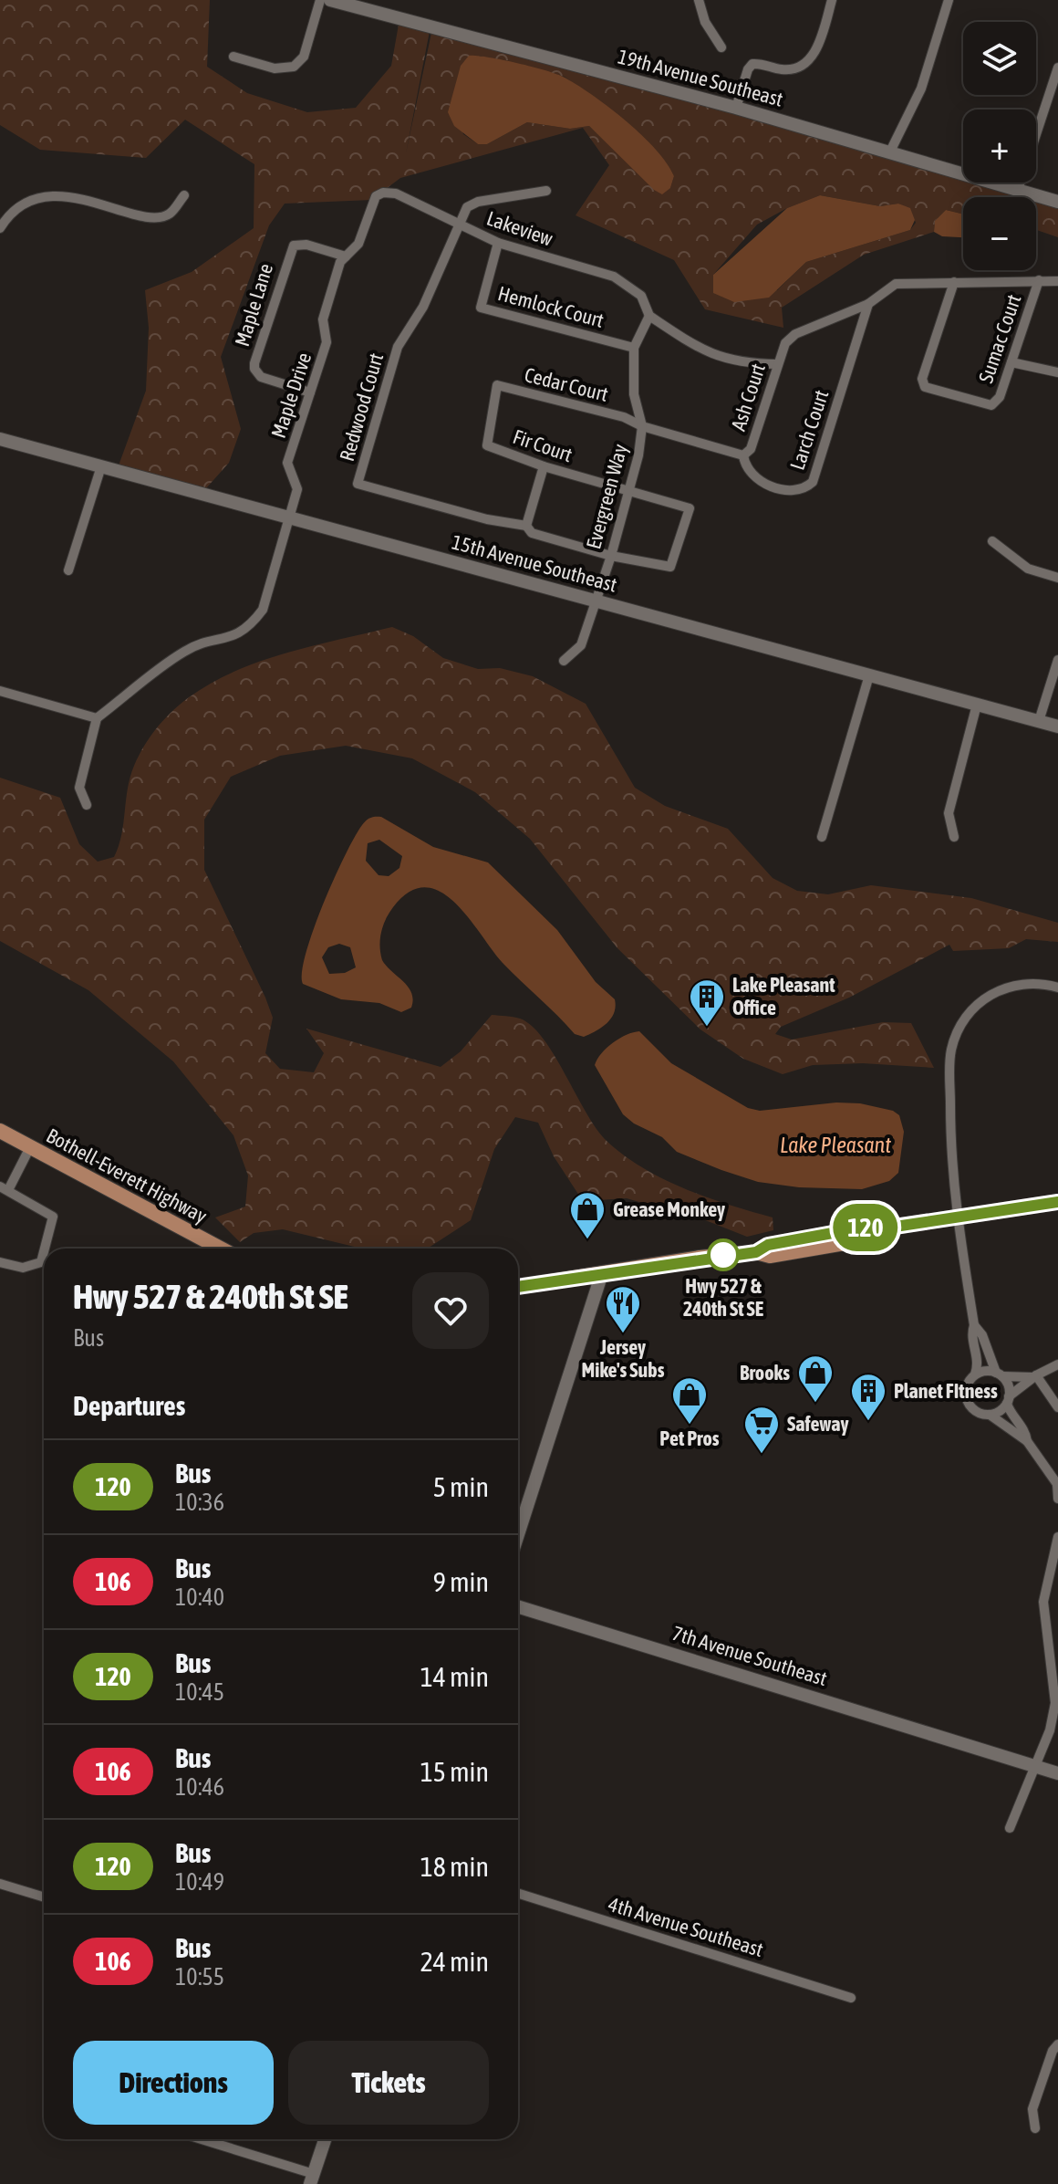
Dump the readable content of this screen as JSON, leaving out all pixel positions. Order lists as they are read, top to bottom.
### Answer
{
  "streets": {
    "main road": ["Bothell-Everett Highway"],
    "street": [
      "19th Avenue Southeast",
      "Lakeview",
      "Maple Lane",
      "Hemlock Court",
      "Sumac Court",
      "Cedar Court",
      "Maple Drive",
      "Ash Court",
      "Redwood Court",
      "Larch Court",
      "Fir Court",
      "Evergreen Way",
      "15th Avenue Southeast",
      "7th Avenue Southeast",
      "4th Avenue Southeast"
    ]
  },
  "crossings": [
    ["Lakeview", "Hemlock Court"],
    ["Lakeview", "Maple Drive"],
    ["Lakeview", "Redwood Court"],
    ["Lakeview", "Evergreen Way"],
    ["Maple Lane", "Maple Drive"],
    ["Hemlock Court", "Evergreen Way"],
    ["Cedar Court", "Ash Court"],
    ["Cedar Court", "Fir Court"],
    ["Cedar Court", "Evergreen Way"],
    ["Maple Drive", "15th Avenue Southeast"],
    ["Ash Court", "Larch Court"],
    ["Ash Court", "Evergreen Way"],
    ["Fir Court", "Evergreen Way"],
    ["Evergreen Way", "15th Avenue Southeast"]
  ],
  "water": ["Lake Pleasant"],
  "places": {
    "building": ["Lake Pleasant Office", "Planet FItness"],
    "shop": ["Grease Monkey", "Brooks", "Pet Pros"],
    "other": ["Hwy 527 & 240th St SE"],
    "restaurant": ["Jersey Mike's Subs"],
    "supermarket": ["Safeway"]
  },
  "lines": ["bus line 120"],
  "page": {
    "on_map": "120",
    "map_buttons": ["+", "−"],
    "heading": [
      ["Hwy 527 & 240th St SE", "Bus"],
      "Departures"
    ],
    "list": [
      {
        "mark": "120",
        "name": "Bus",
        "note": "10:36",
        "value": "5 min"
      },
      {
        "mark": "106",
        "name": "Bus",
        "note": "10:40",
        "value": "9 min"
      },
      {
        "mark": "120",
        "name": "Bus",
        "note": "10:45",
        "value": "14 min"
      },
      {
        "mark": "106",
        "name": "Bus",
        "note": "10:46",
        "value": "15 min"
      },
      {
        "mark": "120",
        "name": "Bus",
        "note": "10:49",
        "value": "18 min"
      },
      {
        "mark": "106",
        "name": "Bus",
        "note": "10:55",
        "value": "24 min"
      }
    ],
    "buttons": ["Directions", "Tickets"]
  }
}
